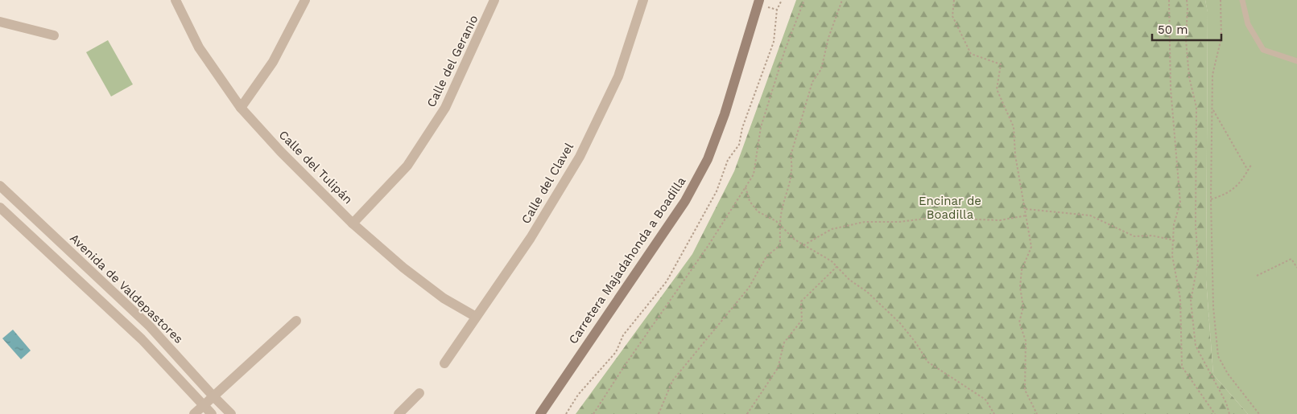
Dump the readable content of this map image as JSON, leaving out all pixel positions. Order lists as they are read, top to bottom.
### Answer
{
  "streets": {
    "street": [
      "Calle del Geranio",
      "Calle del Tulipán",
      "Calle del Clavel",
      "Carretera Majadahonda a Boadilla",
      "Avenida de Valdepastores"
    ]
  },
  "crossings": [
    ["Calle del Geranio", "Calle del Tulipán"],
    ["Calle del Tulipán", "Calle del Clavel"]
  ],
  "parks": ["Encinar de Boadilla"],
  "scale_bar": "50 m"
}
